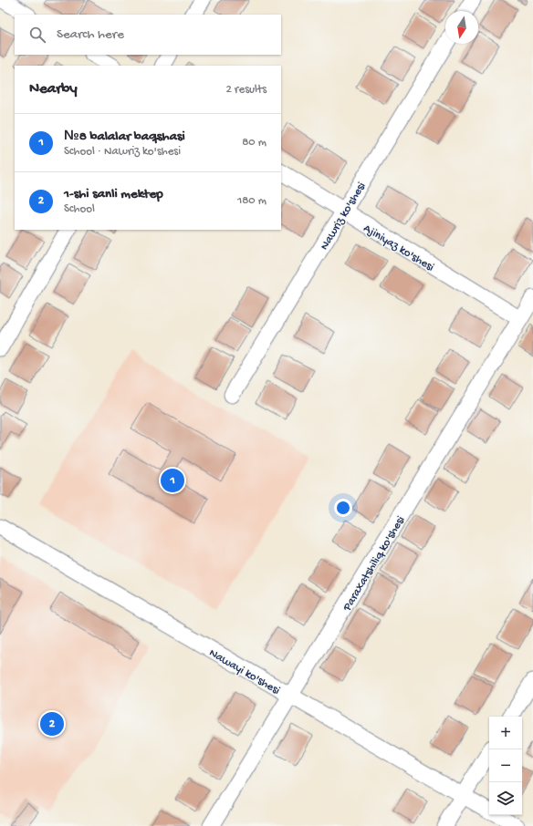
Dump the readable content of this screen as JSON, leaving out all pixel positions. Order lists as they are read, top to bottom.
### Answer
{
  "streets": {
    "street": [
      "Nawriz ko'shesi",
      "Ajiniyaz ko'shesi",
      "Paraxatshiliq ko'shesi",
      "Nawayi ko'shesi"
    ]
  },
  "crossings": [
    ["Nawriz ko'shesi", "Ajiniyaz ko'shesi"],
    ["Ajiniyaz ko'shesi", "Paraxatshiliq ko'shesi"],
    ["Paraxatshiliq ko'shesi", "Nawayi ko'shesi"]
  ],
  "north": "bottom",
  "page": {
    "search": "Search here",
    "heading": ["Nearby", "2 results"],
    "list": [
      {
        "mark": "1",
        "name": "№8 balalar baqshasi",
        "note": "School · Nawriz ko'shesi",
        "value": "80 m"
      },
      {
        "mark": "2",
        "name": "1-shi sanli mektep",
        "note": "School",
        "value": "180 m"
      }
    ],
    "pins": ["1", "2"],
    "map_buttons": ["+", "−"]
  }
}
